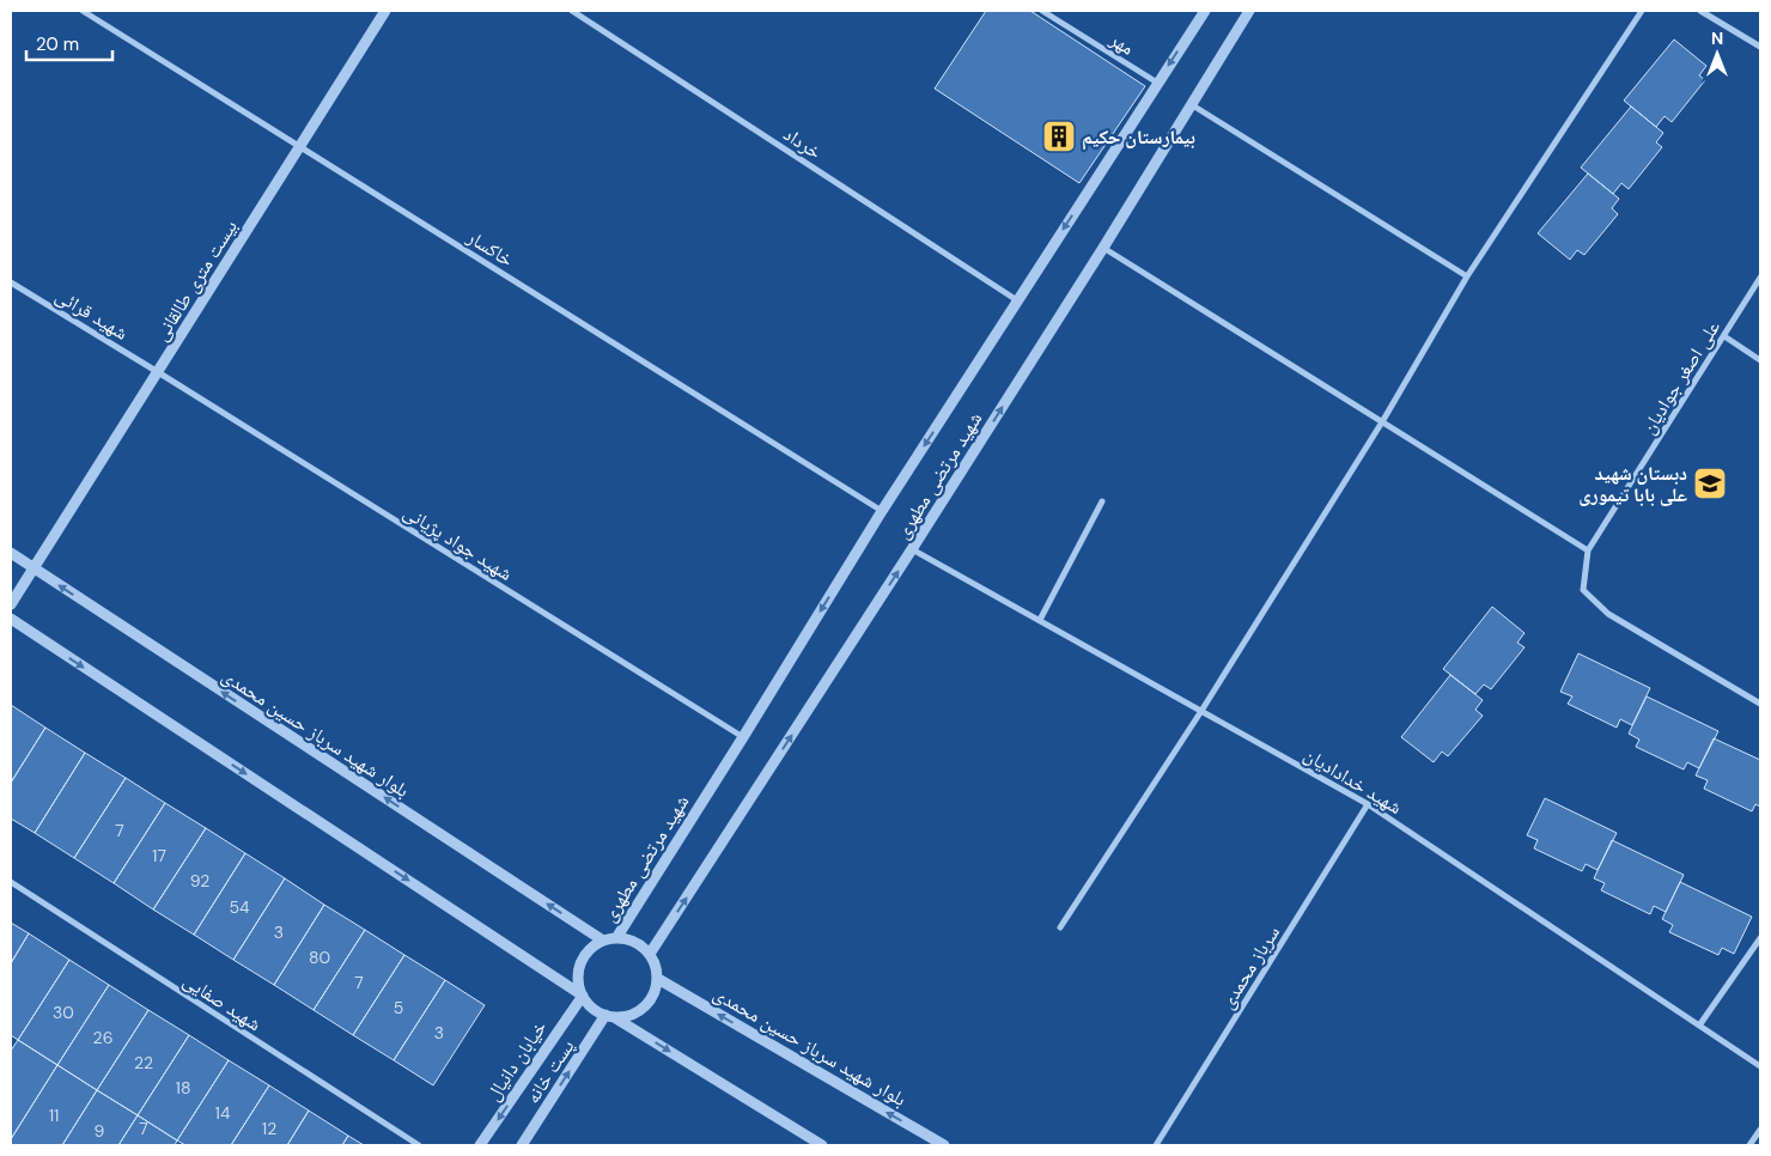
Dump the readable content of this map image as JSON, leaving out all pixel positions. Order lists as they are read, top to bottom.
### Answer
{
  "streets": {
    "street": [
      "مهر",
      "خرداد",
      "خاکسار",
      "بیست متری طالقانی",
      "شهید قرائی",
      "علی اصغر جوادیان",
      "شهید مرتضی مطهری",
      "شهید جواد پژیانی",
      "بلوار شهید سرباز حسین محمدی",
      "شهید خدادادیان",
      "سرباز محمدی",
      "شهید صفایی",
      "خیابان دانیال",
      "پست خانه"
    ]
  },
  "crossings": [
    ["مهر", "شهید مرتضی مطهری"],
    ["خرداد", "شهید مرتضی مطهری"],
    ["خاکسار", "بیست متری طالقانی"],
    ["خاکسار", "شهید مرتضی مطهری"],
    ["بیست متری طالقانی", "شهید قرائی"],
    ["بیست متری طالقانی", "شهید جواد پژیانی"],
    ["بیست متری طالقانی", "بلوار شهید سرباز حسین محمدی"],
    ["شهید قرائی", "شهید جواد پژیانی"],
    ["شهید مرتضی مطهری", "شهید جواد پژیانی"],
    ["شهید مرتضی مطهری", "بلوار شهید سرباز حسین محمدی"],
    ["شهید مرتضی مطهری", "شهید خدادادیان"],
    ["شهید مرتضی مطهری", "خیابان دانیال"],
    ["شهید مرتضی مطهری", "پست خانه"],
    ["بلوار شهید سرباز حسین محمدی", "خیابان دانیال"],
    ["بلوار شهید سرباز حسین محمدی", "پست خانه"],
    ["شهید خدادادیان", "سرباز محمدی"],
    ["خیابان دانیال", "پست خانه"]
  ],
  "one_way": ["خیابان دانیال", "پست خانه"],
  "places": {
    "building": ["بیمارستان حکیم"],
    "school or university": ["دبستان شهید علی بابا تیموری"]
  },
  "house_numbers": [
    "7",
    "17",
    "92",
    "54",
    "3",
    "80",
    "7",
    "5",
    "30",
    "3",
    "26",
    "22",
    "18",
    "14",
    "11",
    "7",
    "12",
    "9"
  ],
  "scale_bar": "20 m",
  "north": "top"
}
